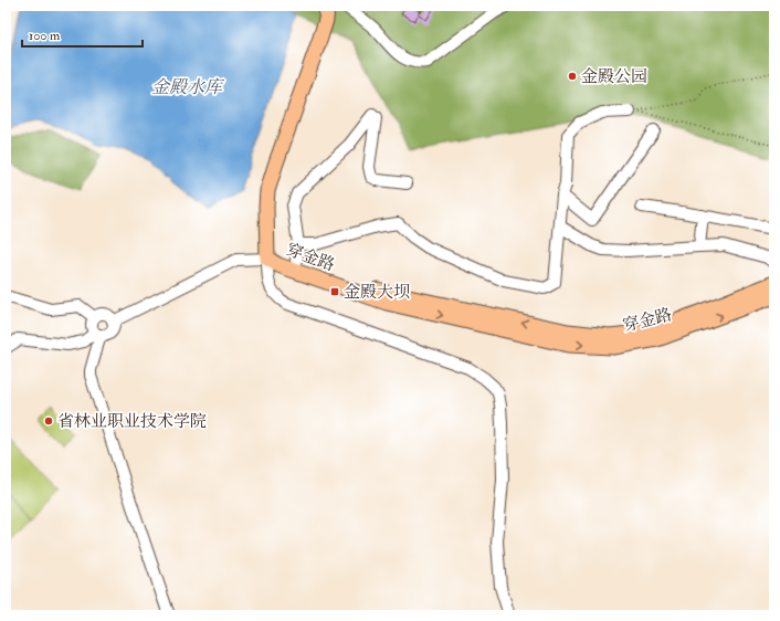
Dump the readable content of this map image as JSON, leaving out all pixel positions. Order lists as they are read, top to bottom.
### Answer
{
  "streets": {
    "main road": ["穿金路"]
  },
  "water": ["金殿水库"],
  "places": {
    "other": ["金殿公园", "省林业职业技术学院"],
    "transit": ["金殿大坝"]
  },
  "scale_bar": "100 m"
}
